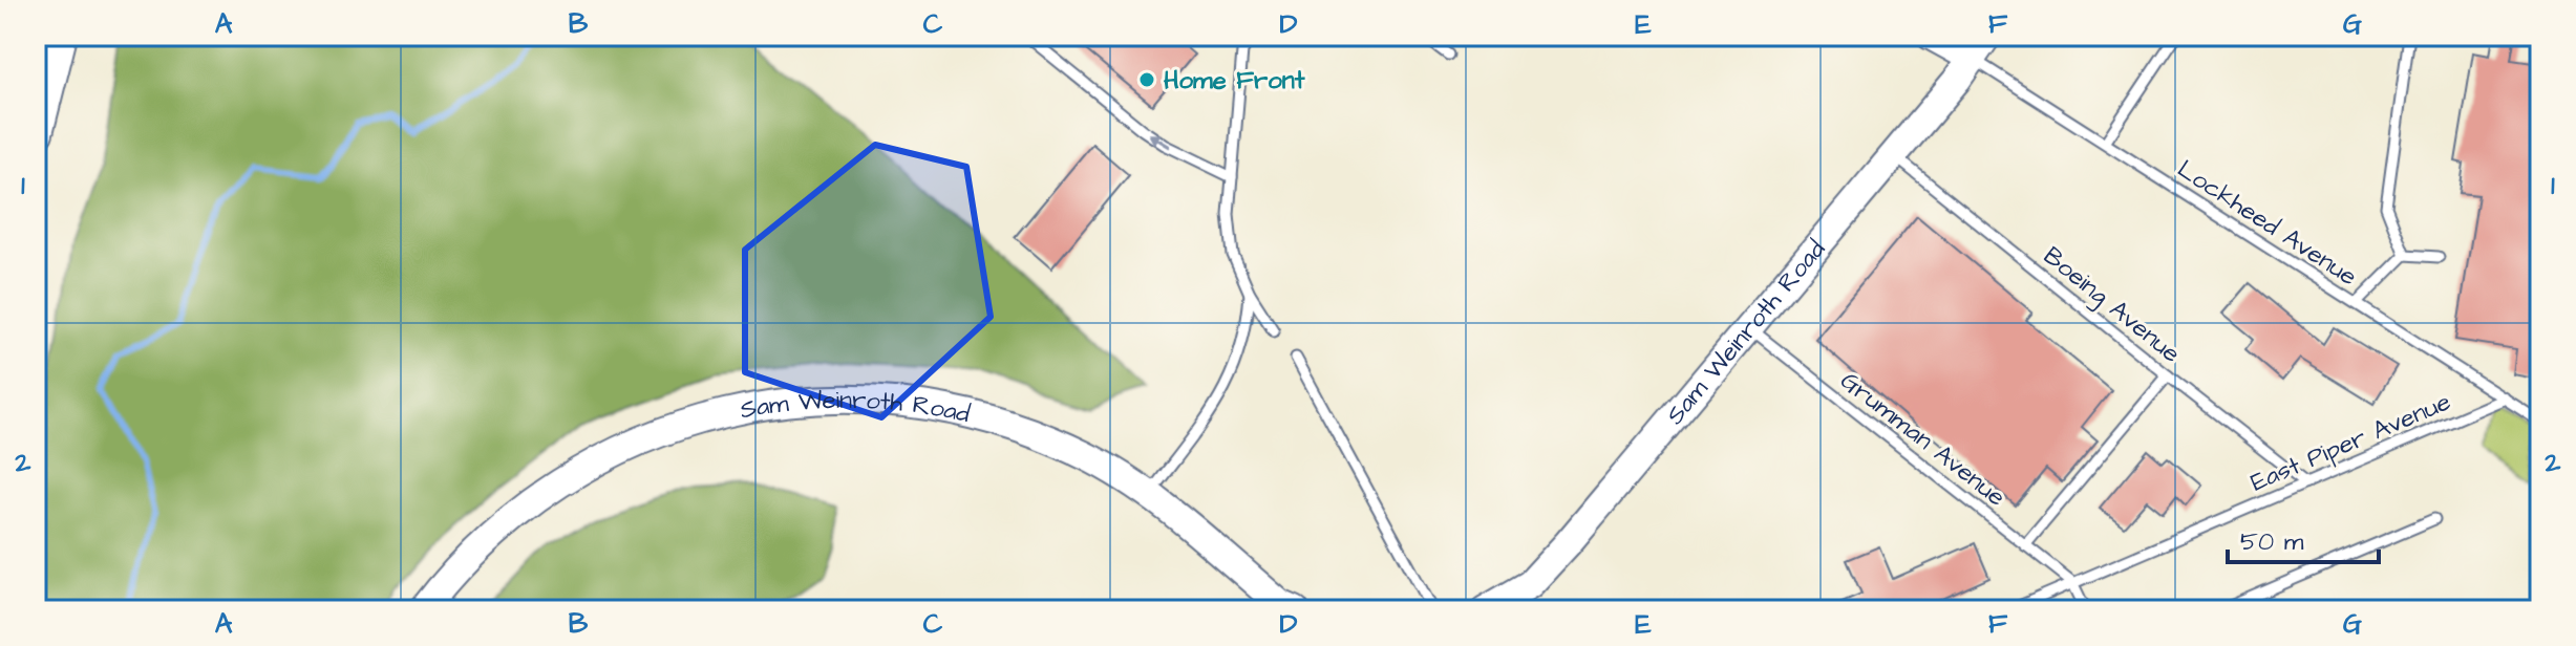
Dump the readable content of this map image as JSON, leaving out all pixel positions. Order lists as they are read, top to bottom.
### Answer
{
  "streets": {
    "street": ["Sam Weinroth Road"],
    "lane": [
      "Lockheed Avenue",
      "Boeing Avenue",
      "Grumman Avenue",
      "East Piper Avenue"
    ]
  },
  "crossings": [
    ["Lockheed Avenue", "Sam Weinroth Road"],
    ["Lockheed Avenue", "East Piper Avenue"],
    ["Boeing Avenue", "Sam Weinroth Road"],
    ["Boeing Avenue", "East Piper Avenue"],
    ["Sam Weinroth Road", "Grumman Avenue"],
    ["Grumman Avenue", "East Piper Avenue"]
  ],
  "places": ["Home Front"],
  "scale_bar": "50 m",
  "grid": {
    "columns": [
      "A",
      "B",
      "C",
      "D",
      "E",
      "F",
      "G"
    ],
    "rows": ["1", "2"]
  }
}
